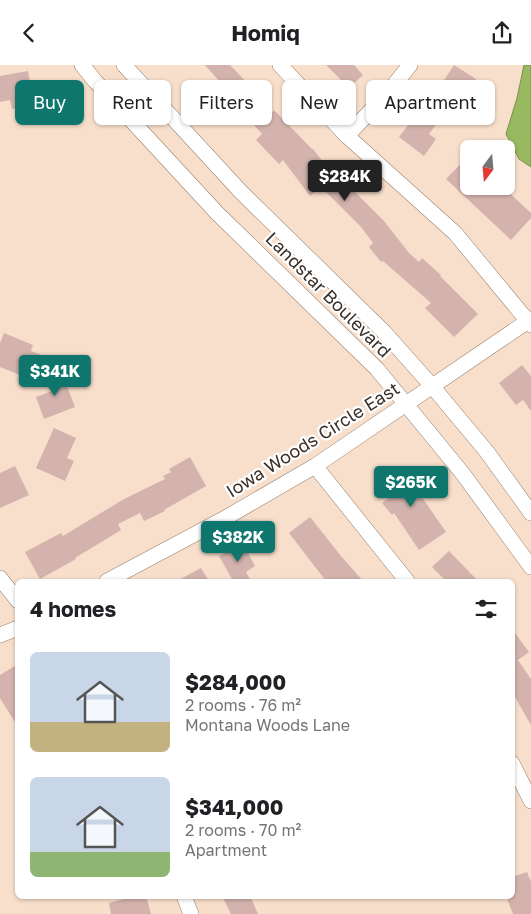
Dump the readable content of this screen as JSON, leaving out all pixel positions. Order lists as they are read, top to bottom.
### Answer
{
  "streets": {
    "street": ["Landstar Boulevard", "Iowa Woods Circle East"]
  },
  "crossings": [
    ["Landstar Boulevard", "Iowa Woods Circle East"]
  ],
  "north": "bottom",
  "page": {
    "header": "Homiq",
    "chip": [
      "Buy",
      "Rent",
      "Filters",
      "New",
      "Apartment"
    ],
    "price": [
      "$284K",
      "$341K",
      "$265K",
      "$382K"
    ],
    "heading": "4 homes",
    "list": [
      {
        "name": "$284,000",
        "note": "2 rooms · 76 m² · Montana Woods Lane"
      },
      {
        "name": "$341,000",
        "note": "2 rooms · 70 m² · Apartment"
      }
    ]
  }
}
